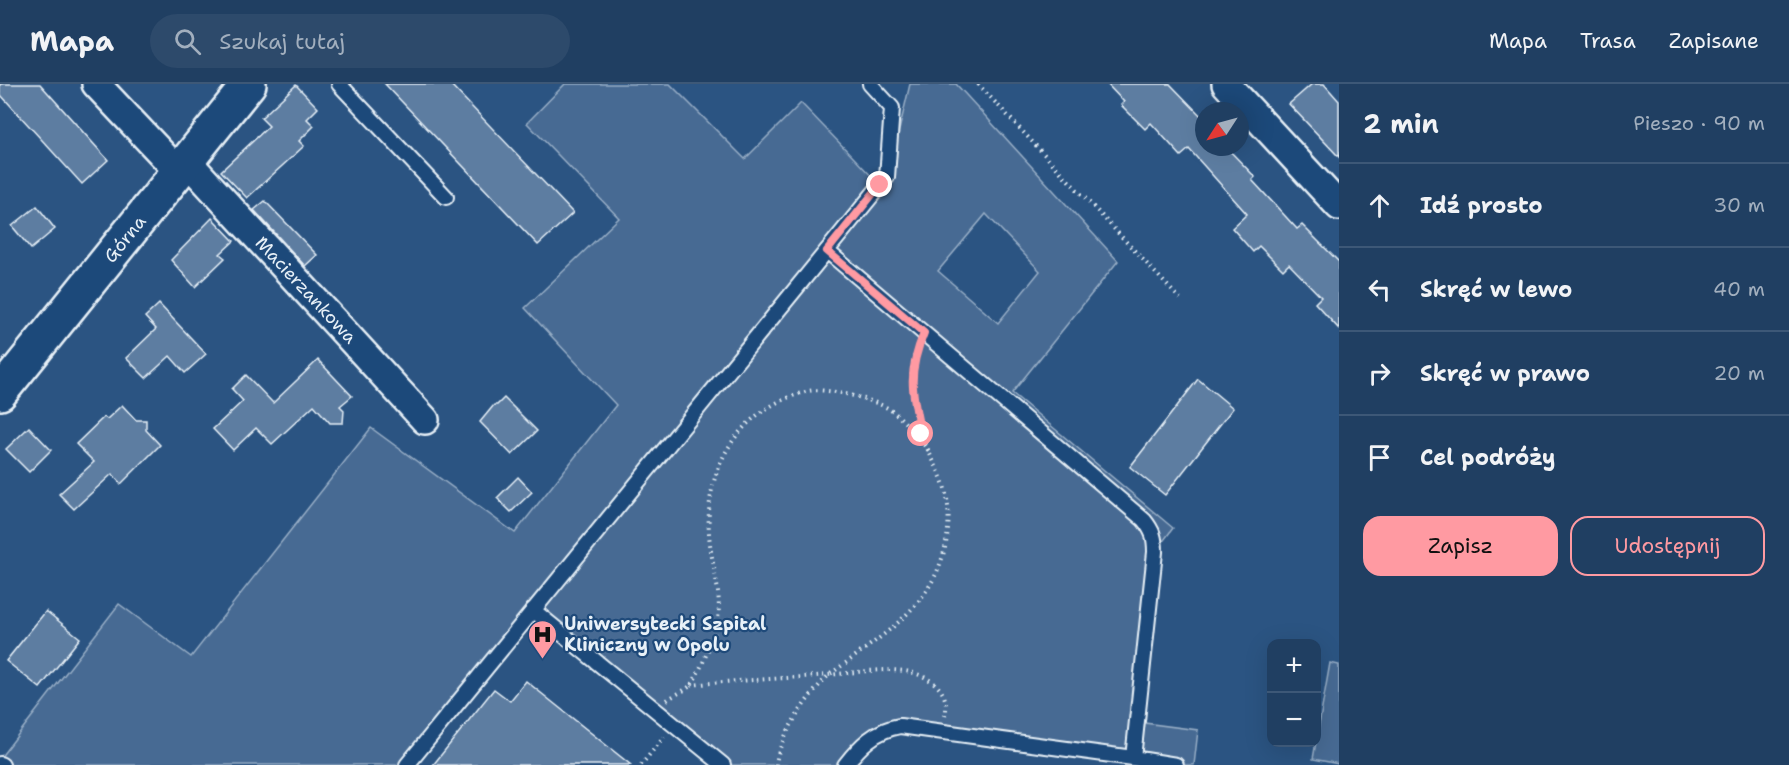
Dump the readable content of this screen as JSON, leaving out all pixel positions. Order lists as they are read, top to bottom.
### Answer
{
  "streets": {
    "street": ["Górna", "Macierzankowa"]
  },
  "crossings": [
    ["Górna", "Macierzankowa"]
  ],
  "places": {
    "hospital": ["Uniwersytecki Szpital Kliniczny w Opolu"]
  },
  "north": "bottom left",
  "page": {
    "header": "Mapa",
    "search": "Szukaj tutaj",
    "nav": ["Mapa", "Trasa", "Zapisane"],
    "heading": ["2 min", "Pieszo · 90 m"],
    "list": [
      ["Idź prosto", "30 m"],
      ["Skręć w lewo", "40 m"],
      ["Skręć w prawo", "20 m"],
      "Cel podróży"
    ],
    "buttons": ["Zapisz", "Udostępnij"],
    "map_buttons": ["+", "−"]
  }
}
